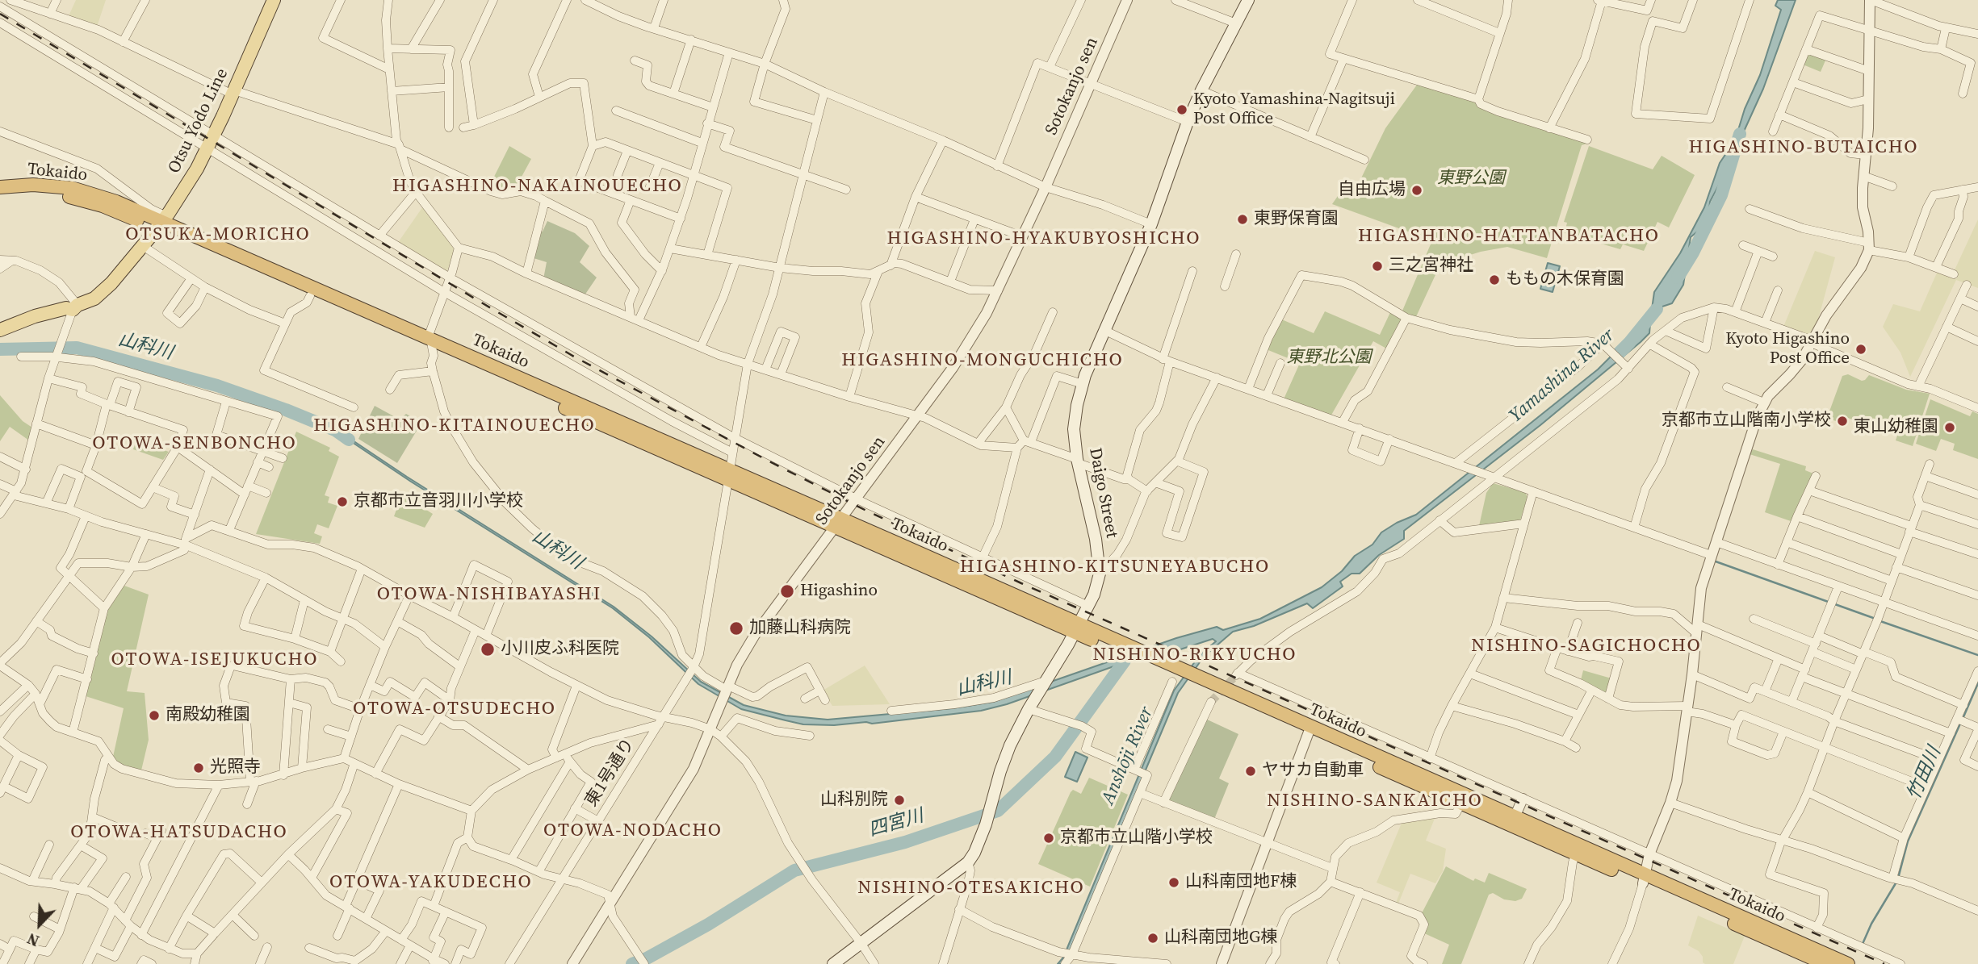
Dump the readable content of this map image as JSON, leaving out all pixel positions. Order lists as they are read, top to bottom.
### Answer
{
  "streets": {
    "highway": ["Tokaido"],
    "main road": ["Otsu Yodo Line", "Daigo Street"],
    "street": ["Sotokanjo sen", "東1号通り"]
  },
  "crossings": [
    ["Sotokanjo sen", "Tokaido"],
    ["Otsu Yodo Line", "Tokaido"],
    ["Tokaido", "Daigo Street"],
    ["Tokaido", "東1号通り"]
  ],
  "districts": [
    "HIGASHINO-BUTAICHO",
    "HIGASHINO-NAKAINOUECHO",
    "OTSUKA-MORICHO",
    "HIGASHINO-HATTANBATACHO",
    "HIGASHINO-HYAKUBYOSHICHO",
    "HIGASHINO-MONGUCHICHO",
    "HIGASHINO-KITAINOUECHO",
    "OTOWA-SENBONCHO",
    "HIGASHINO-KITSUNEYABUCHO",
    "OTOWA-NISHIBAYASHI",
    "NISHINO-SAGICHOCHO",
    "NISHINO-RIKYUCHO",
    "OTOWA-ISEJUKUCHO",
    "OTOWA-OTSUDECHO",
    "NISHINO-SANKAICHO",
    "OTOWA-NODACHO",
    "OTOWA-HATSUDACHO",
    "OTOWA-YAKUDECHO",
    "NISHINO-OTESAKICHO"
  ],
  "water": [
    "山科川",
    "Yamashina River",
    "Anshōji River",
    "竹田川",
    "四宮川"
  ],
  "parks": ["東野公園", "東野北公園"],
  "places": [
    "Kyoto Yamashina-Nagitsuji Post Office",
    "自由広場",
    "東野保育園",
    "三之宮神社",
    "ももの木保育園",
    "Kyoto Higashino Post Office",
    "京都市立山階南小学校",
    "東山幼稚園",
    "京都市立音羽川小学校",
    "Higashino",
    "加藤山科病院",
    "小川皮ふ科医院",
    "南殿幼稚園",
    "光照寺",
    "ヤサカ自動車",
    "山科別院",
    "京都市立山階小学校",
    "山科南団地F棟",
    "山科南団地G棟"
  ],
  "north": "bottom left"
}
